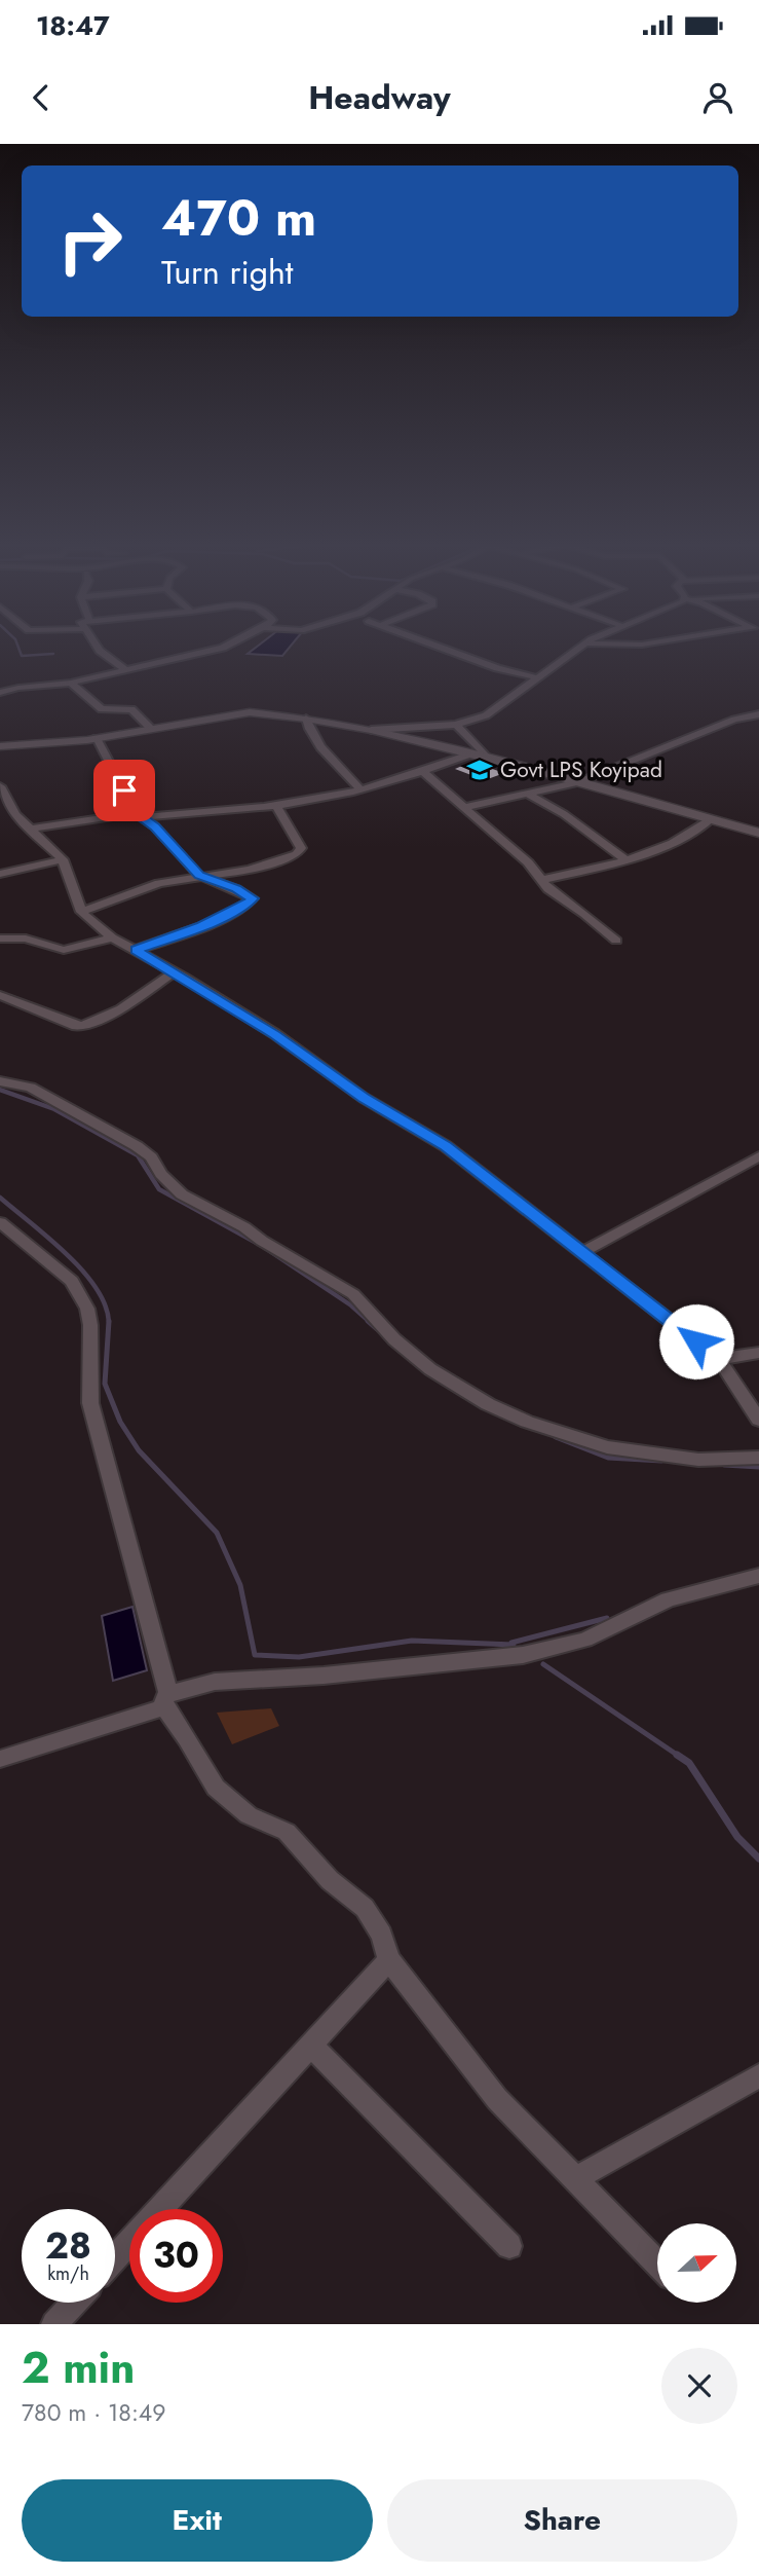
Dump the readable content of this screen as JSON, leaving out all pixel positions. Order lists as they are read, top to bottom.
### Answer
{
  "places": {
    "school or university": ["Govt LPS Koyipad"]
  },
  "north": "right",
  "page": {
    "status": "18:47",
    "header": "Headway",
    "turn": ["470 m", "Turn right"],
    "speed": "28 km/h",
    "limit": "30",
    "heading": ["2 min", "780 m · 18:49"],
    "buttons": ["Exit", "Share"]
  }
}
